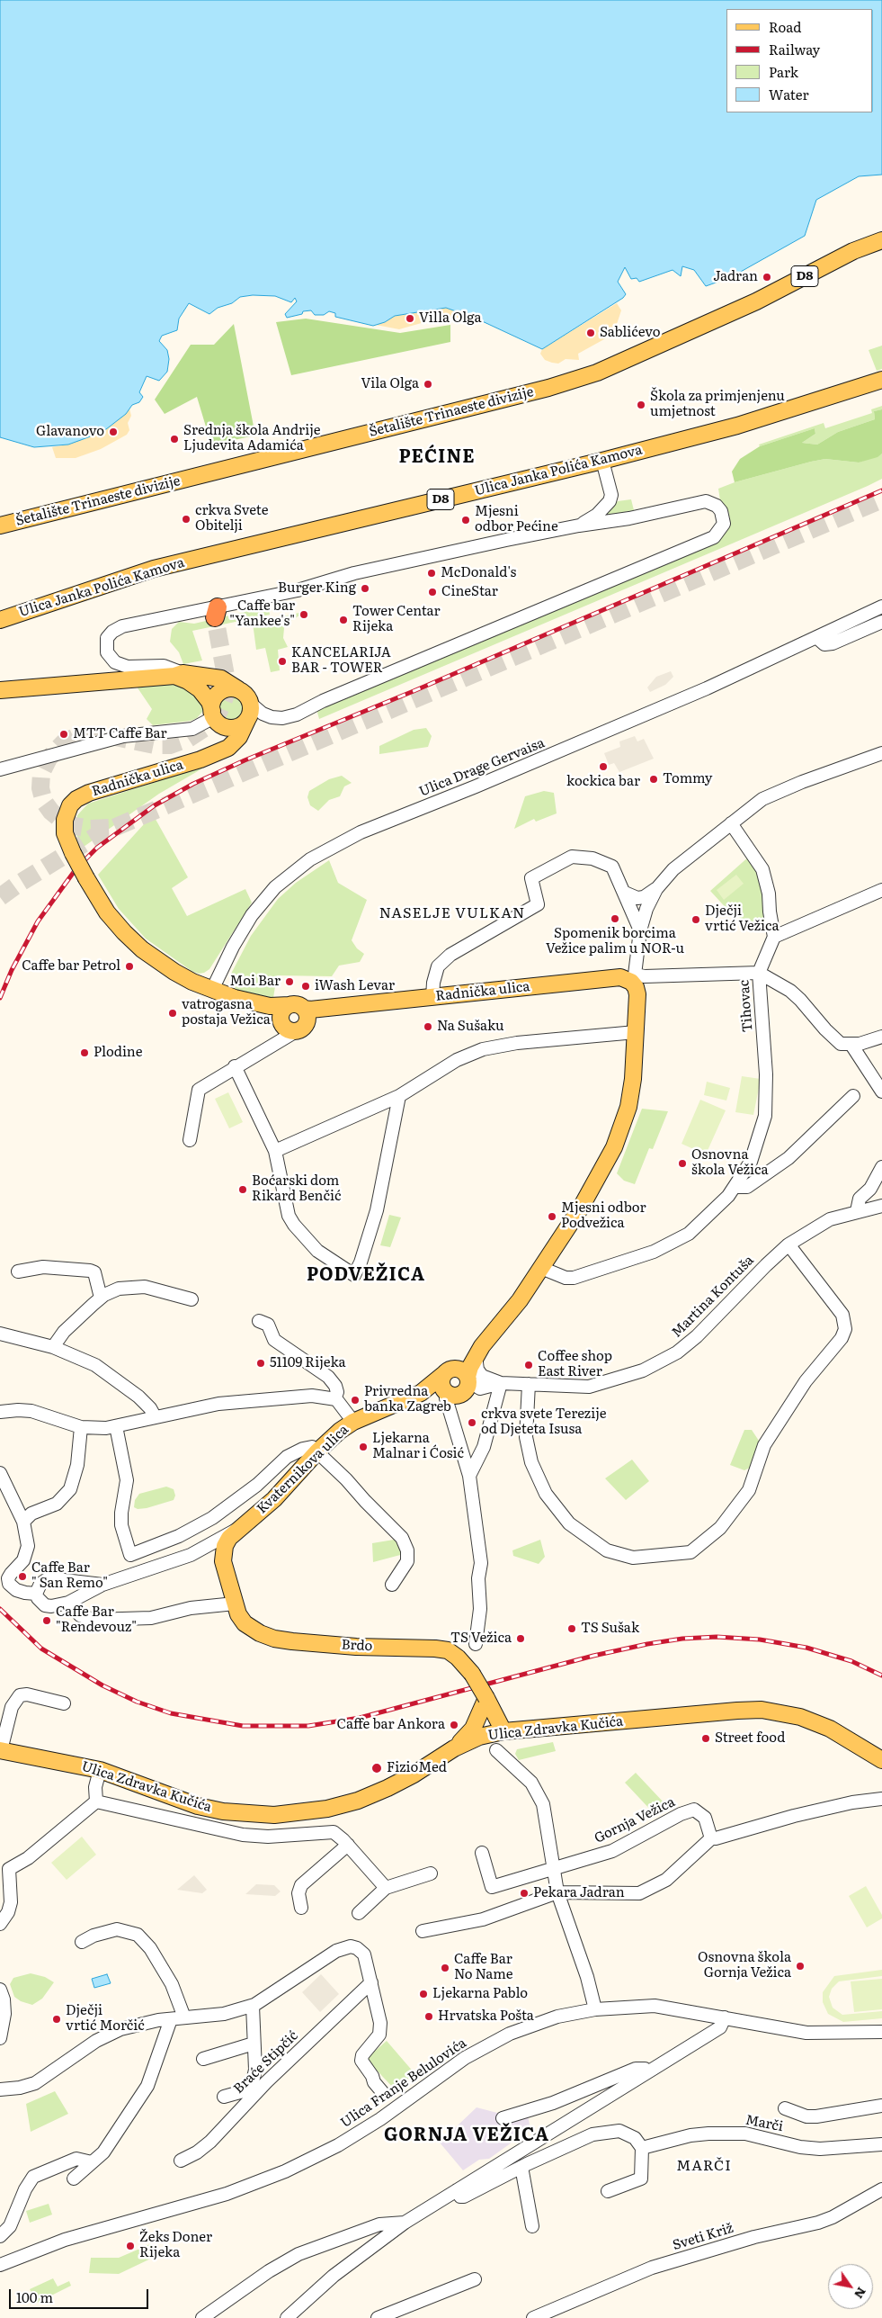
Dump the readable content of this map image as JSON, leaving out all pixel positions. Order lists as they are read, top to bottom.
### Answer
{
  "streets": {
    "main road": [
      "D8",
      "Šetalište Trinaeste divizije",
      "Ulica Janka Polića Kamova",
      "Radnička ulica",
      "Kvaternikova ulica",
      "Brdo",
      "Ulica Zdravka Kučića"
    ],
    "street": [
      "Ulica Drage Gervaisa",
      "Tihovac",
      "Martina Kontuša",
      "Gornja Vežica",
      "Braće Stipčić",
      "Ulica Franje Belulovića",
      "Marči",
      "Sveti Križ"
    ]
  },
  "crossings": [
    ["Ulica Drage Gervaisa", "Radnička ulica"],
    ["Radnička ulica", "Tihovac"],
    ["Radnička ulica", "Kvaternikova ulica"],
    ["Martina Kontuša", "Kvaternikova ulica"],
    ["Kvaternikova ulica", "Brdo"],
    ["Brdo", "Ulica Zdravka Kučića"]
  ],
  "districts": [
    "PEĆINE",
    "NASELJE VULKAN",
    "PODVEŽICA",
    "GORNJA VEŽICA",
    "MARČI"
  ],
  "places": [
    "Jadran",
    "Villa Olga",
    "Sablićevo",
    "Vila Olga",
    "Škola za primjenjenu umjetnost",
    "Glavanovo",
    "Srednja škola Andrije Ljudevita Adamića",
    "crkva Svete Obitelji",
    "Mjesni odbor Pećine",
    "McDonald's",
    "Burger King",
    "CineStar",
    "Caffe bar \"Yankee's\"",
    "Tower Centar Rijeka",
    "KANCELARIJA BAR - TOWER",
    "MTT Caffe Bar",
    "kockica bar",
    "Tommy",
    "Spomenik borcima Vežice palim u NOR-u",
    "Dječji vrtić Vežica",
    "Caffe bar Petrol",
    "Moi Bar",
    "iWash Levar",
    "vatrogasna postaja Vežica",
    "Na Sušaku",
    "Plodine",
    "Osnovna škola Vežica",
    "Boćarski dom Rikard Benčić",
    "Mjesni odbor Podvežica",
    "51109 Rijeka",
    "Coffee shop East River",
    "Privredna banka Zagreb",
    "crkva svete Terezije od Djeteta Isusa",
    "Ljekarna Malnar i Ćosić",
    "Caffe Bar \" San Remo\"",
    "Caffe Bar \"Rendevouz\"",
    "TS Sušak",
    "TS Vežica",
    "Caffe bar Ankora",
    "Street food",
    "FizioMed",
    "Pekara Jadran",
    "Osnovna škola Gornja Vežica",
    "Caffe Bar No Name",
    "Ljekarna Pablo",
    "Hrvatska Pošta",
    "Dječji vrtić Morčić",
    "Žeks Doner Rijeka"
  ],
  "legend": [
    "Road",
    "Railway",
    "Park",
    "Water"
  ],
  "scale_bar": "100 m",
  "north": "bottom right"
}
